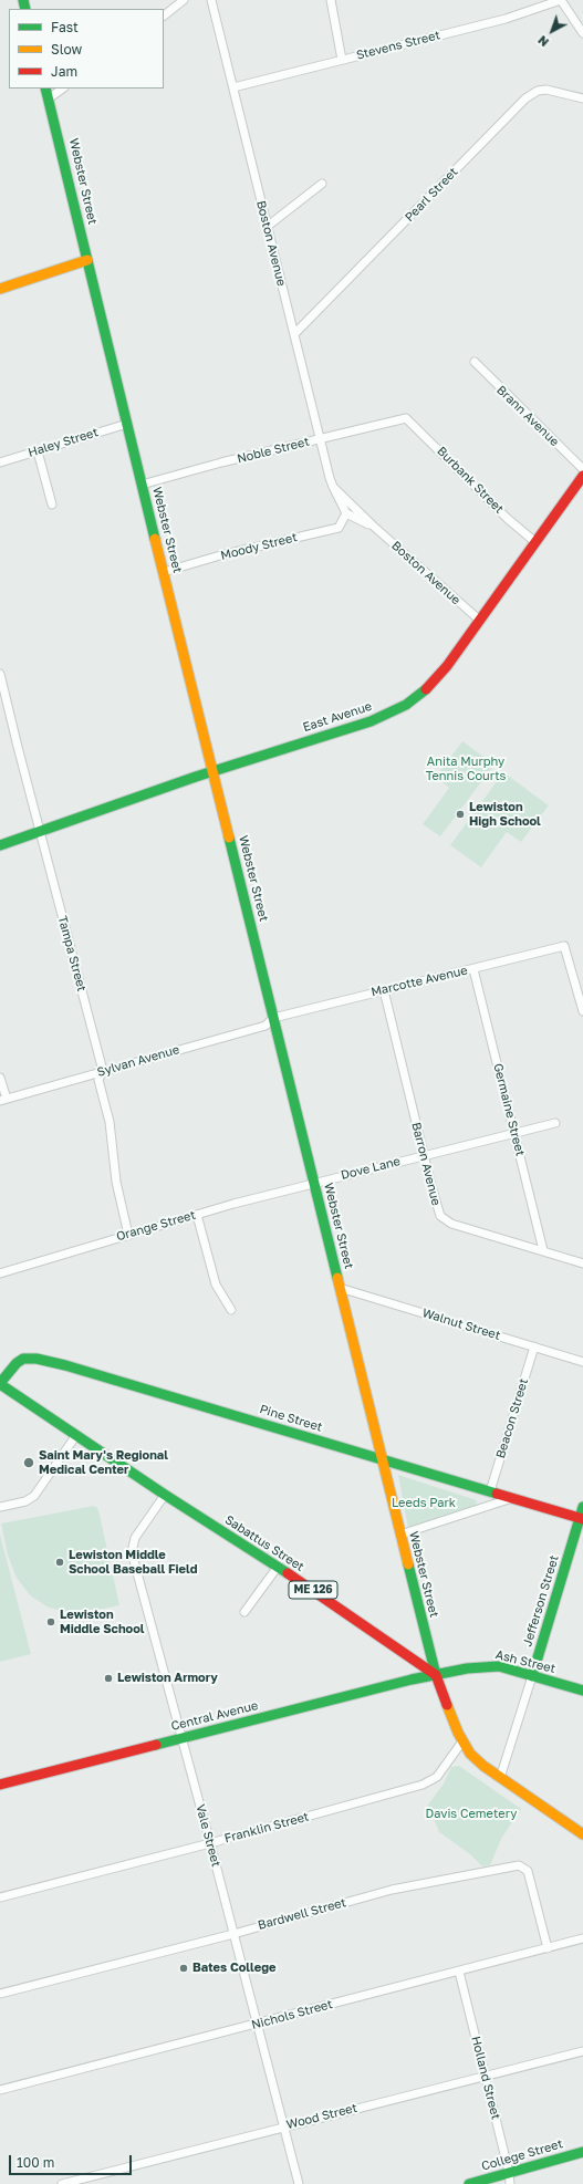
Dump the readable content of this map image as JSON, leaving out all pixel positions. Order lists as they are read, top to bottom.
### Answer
{
  "streets": {
    "main road": [
      "Webster Street",
      "East Avenue",
      "Pine Street",
      "Sabattus Street",
      "ME 126",
      "Jefferson Street",
      "Ash Street",
      "Central Avenue",
      "College Street"
    ],
    "street": [
      "Stevens Street",
      "Pearl Street",
      "Boston Avenue",
      "Brann Avenue",
      "Haley Street",
      "Noble Street",
      "Burbank Street",
      "Moody Street",
      "Tampa Street",
      "Marcotte Avenue",
      "Sylvan Avenue",
      "Germaine Street",
      "Barron Avenue",
      "Dove Lane",
      "Orange Street",
      "Walnut Street",
      "Beacon Street",
      "Franklin Street",
      "Vale Street",
      "Bardwell Street",
      "Nichols Street",
      "Holland Street",
      "Wood Street"
    ]
  },
  "crossings": [
    ["Stevens Street", "Boston Avenue"],
    ["Webster Street", "Haley Street"],
    ["Webster Street", "Noble Street"],
    ["Webster Street", "Moody Street"],
    ["Webster Street", "East Avenue"],
    ["Webster Street", "Marcotte Avenue"],
    ["Webster Street", "Sylvan Avenue"],
    ["Webster Street", "Dove Lane"],
    ["Webster Street", "Orange Street"],
    ["Webster Street", "Walnut Street"],
    ["Webster Street", "Pine Street"],
    ["Webster Street", "Sabattus Street"],
    ["Webster Street", "Ash Street"],
    ["Webster Street", "Central Avenue"],
    ["Pearl Street", "Boston Avenue"],
    ["Boston Avenue", "Noble Street"],
    ["Boston Avenue", "Moody Street"],
    ["Boston Avenue", "East Avenue"],
    ["Noble Street", "Burbank Street"],
    ["Burbank Street", "East Avenue"],
    ["East Avenue", "Tampa Street"],
    ["Tampa Street", "Sylvan Avenue"],
    ["Tampa Street", "Orange Street"],
    ["Marcotte Avenue", "Sylvan Avenue"],
    ["Marcotte Avenue", "Germaine Street"],
    ["Marcotte Avenue", "Barron Avenue"],
    ["Germaine Street", "Barron Avenue"],
    ["Germaine Street", "Dove Lane"],
    ["Barron Avenue", "Dove Lane"],
    ["Dove Lane", "Orange Street"],
    ["Walnut Street", "Beacon Street"],
    ["Pine Street", "Beacon Street"],
    ["Pine Street", "Sabattus Street"],
    ["Pine Street", "Jefferson Street"],
    ["Sabattus Street", "Ash Street"],
    ["Sabattus Street", "Central Avenue"],
    ["Sabattus Street", "Vale Street"],
    ["Jefferson Street", "Ash Street"],
    ["Ash Street", "Central Avenue"],
    ["Central Avenue", "Vale Street"],
    ["Franklin Street", "Vale Street"],
    ["Vale Street", "Bardwell Street"],
    ["Vale Street", "Nichols Street"],
    ["Vale Street", "Wood Street"],
    ["Bardwell Street", "Nichols Street"],
    ["Nichols Street", "Holland Street"],
    ["Holland Street", "Wood Street"],
    ["Holland Street", "College Street"]
  ],
  "parks": ["Anita Murphy Tennis Courts", "Leeds Park", "Davis Cemetery"],
  "places": [
    "Lewiston High School",
    "Saint Mary's Regional Medical Center",
    "Lewiston Middle School Baseball Field",
    "Lewiston Middle School",
    "Lewiston Armory",
    "Bates College"
  ],
  "legend": ["Fast", "Slow", "Jam"],
  "scale_bar": "100 m",
  "north": "bottom left"
}
